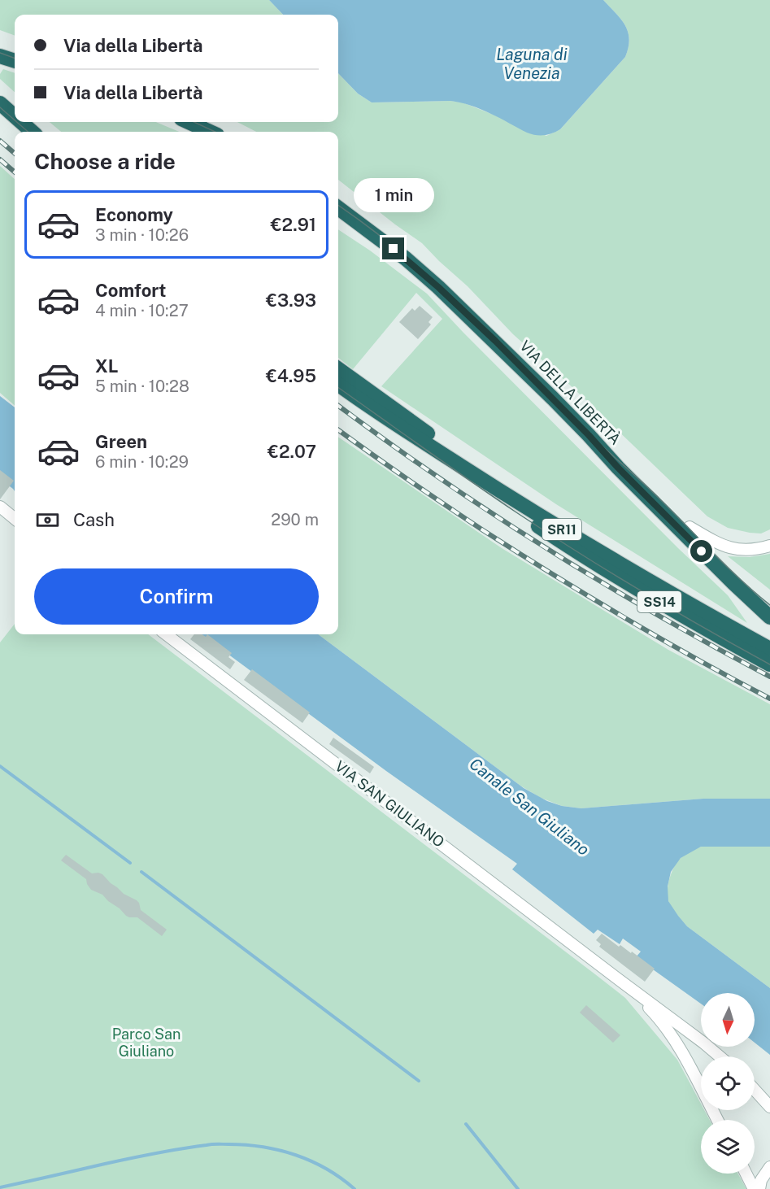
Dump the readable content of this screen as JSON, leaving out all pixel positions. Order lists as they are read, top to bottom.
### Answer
{
  "streets": {
    "highway": ["VIA DELLA LIBERTÀ", "SR11", "SS14"],
    "street": ["VIA SAN GIULIANO"]
  },
  "crossings": [
    ["SR11", "SS14"]
  ],
  "water": ["Laguna di Venezia", "Canale San Giuliano"],
  "parks": ["Parco San Giuliano"],
  "north": "bottom",
  "page": {
    "banner": ["Via della Libertà", "Via della Libertà"],
    "heading": "Choose a ride",
    "bubble": "1 min",
    "list": [
      {
        "name": "Economy",
        "note": "3 min · 10:26",
        "value": "€2.91"
      },
      {
        "name": "Comfort",
        "note": "4 min · 10:27",
        "value": "€3.93"
      },
      {
        "name": "XL",
        "note": "5 min · 10:28",
        "value": "€4.95"
      },
      {
        "name": "Green",
        "note": "6 min · 10:29",
        "value": "€2.07"
      }
    ],
    "pay": ["Cash", "290 m"],
    "buttons": "Confirm"
  }
}
